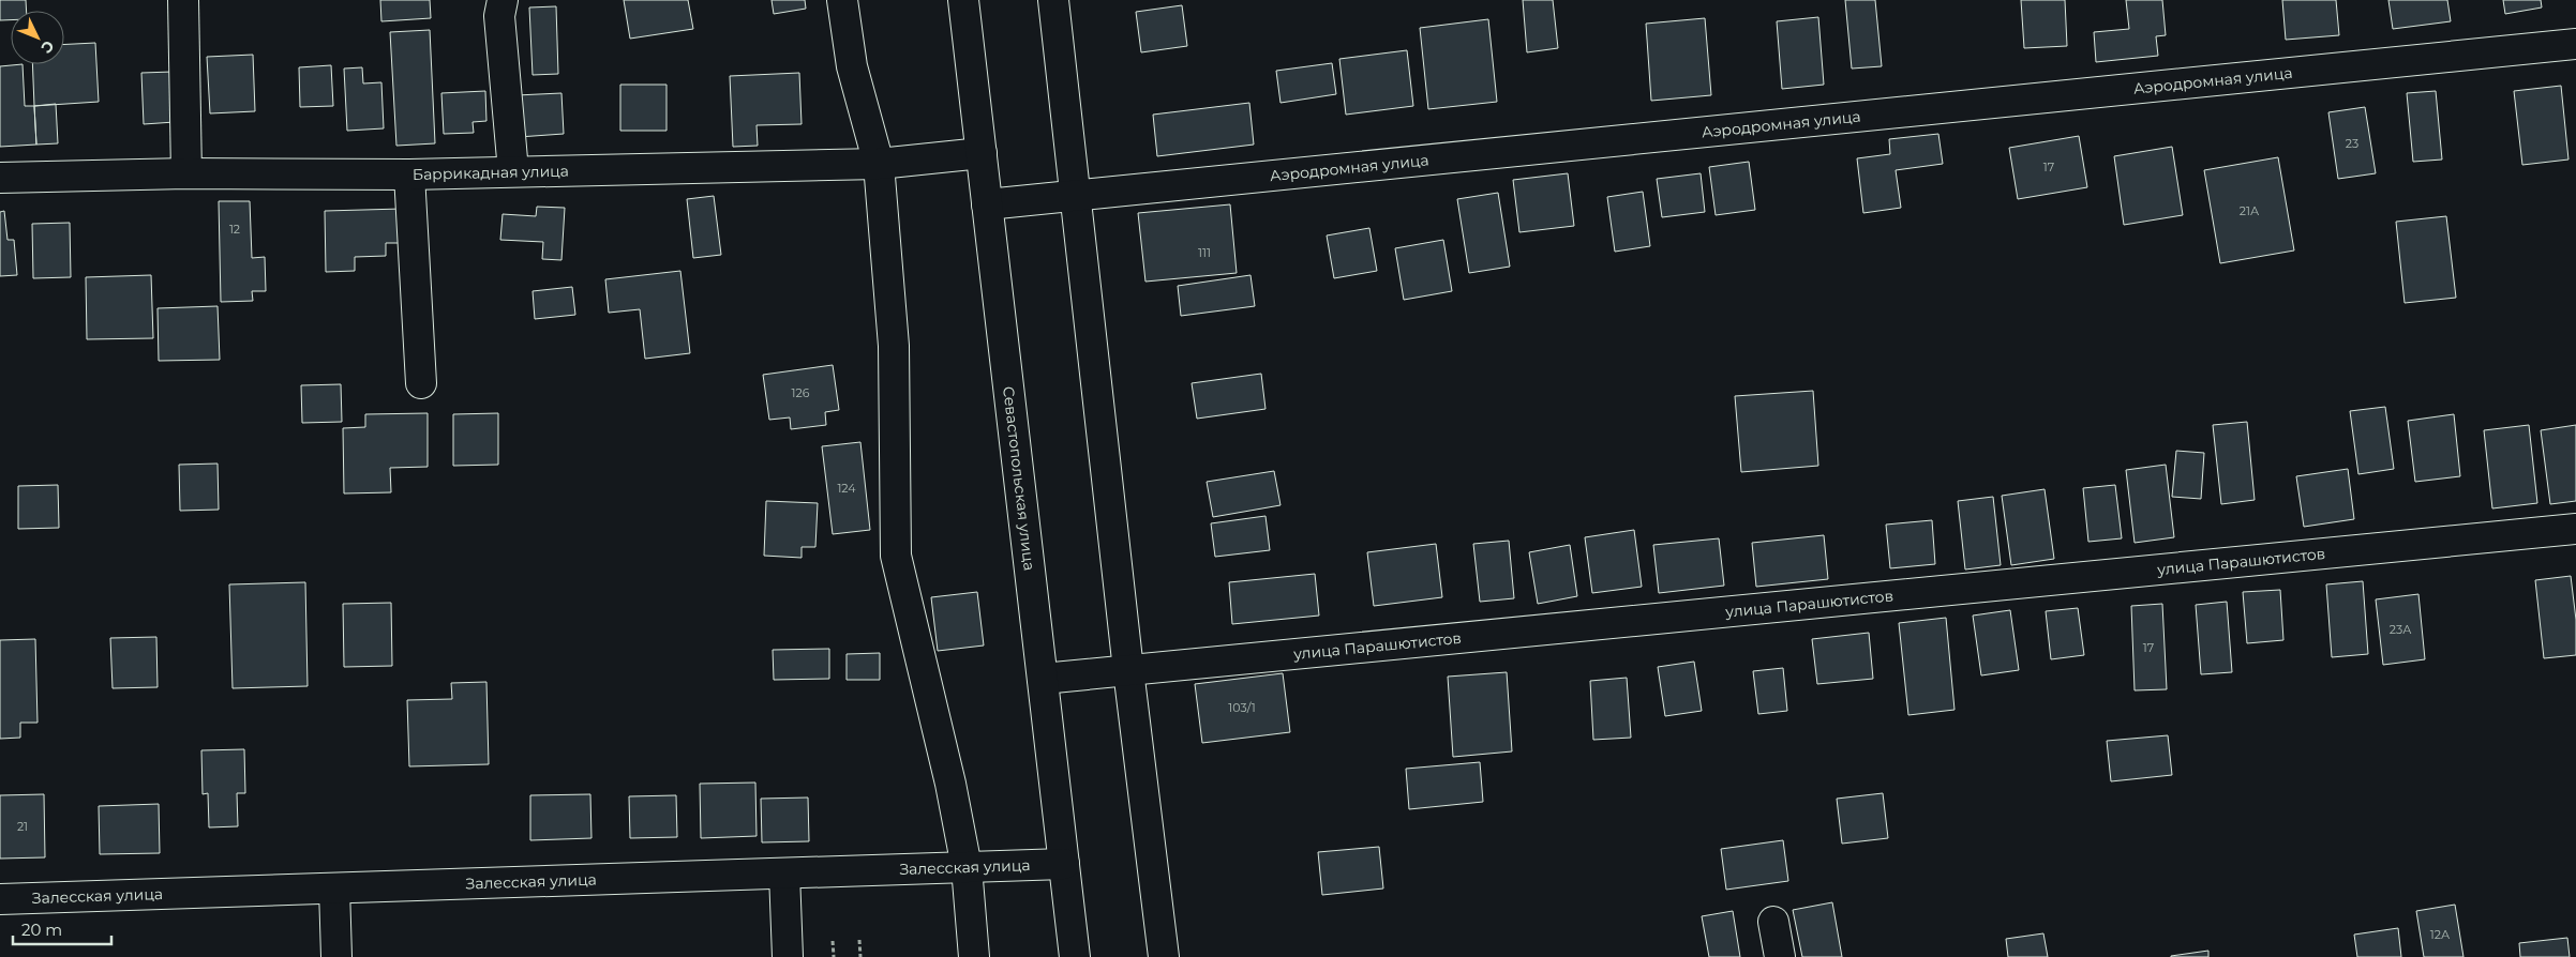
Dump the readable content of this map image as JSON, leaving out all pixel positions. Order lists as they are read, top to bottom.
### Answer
{
  "streets": {
    "street": [
      "Аэродромная улица",
      "Баррикадная улица",
      "Севастопольская улица",
      "улица Парашютистов",
      "Залесская улица"
    ]
  },
  "crossings": [
    ["Аэродромная улица", "Севастопольская улица"],
    ["Баррикадная улица", "Севастопольская улица"],
    ["Севастопольская улица", "улица Парашютистов"],
    ["Севастопольская улица", "Залесская улица"]
  ],
  "house_numbers": [
    "23",
    "17",
    "21А",
    "12",
    "111",
    "126",
    "124",
    "23А",
    "17",
    "103/1",
    "21",
    "12А"
  ],
  "scale_bar": "20 m",
  "north": "bottom right"
}
